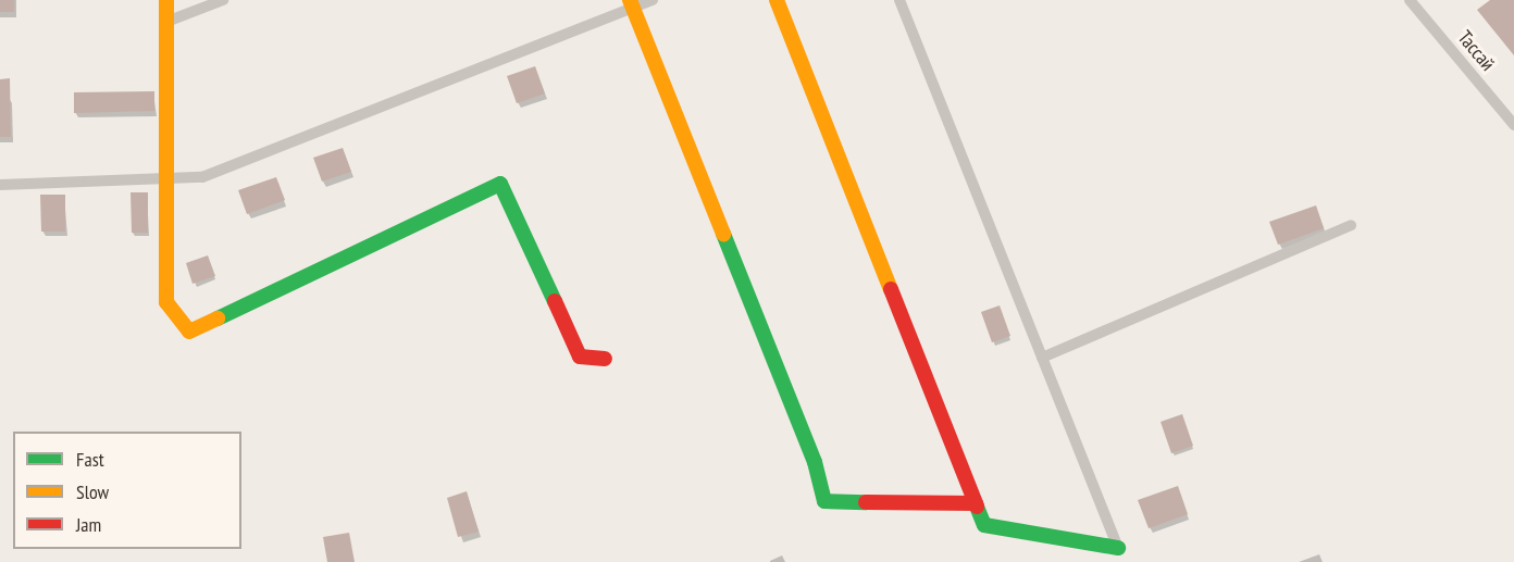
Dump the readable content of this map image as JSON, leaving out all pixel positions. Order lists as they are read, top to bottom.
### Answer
{
  "streets": {
    "street": ["Тассай"]
  },
  "legend": ["Fast", "Slow", "Jam"]
}
